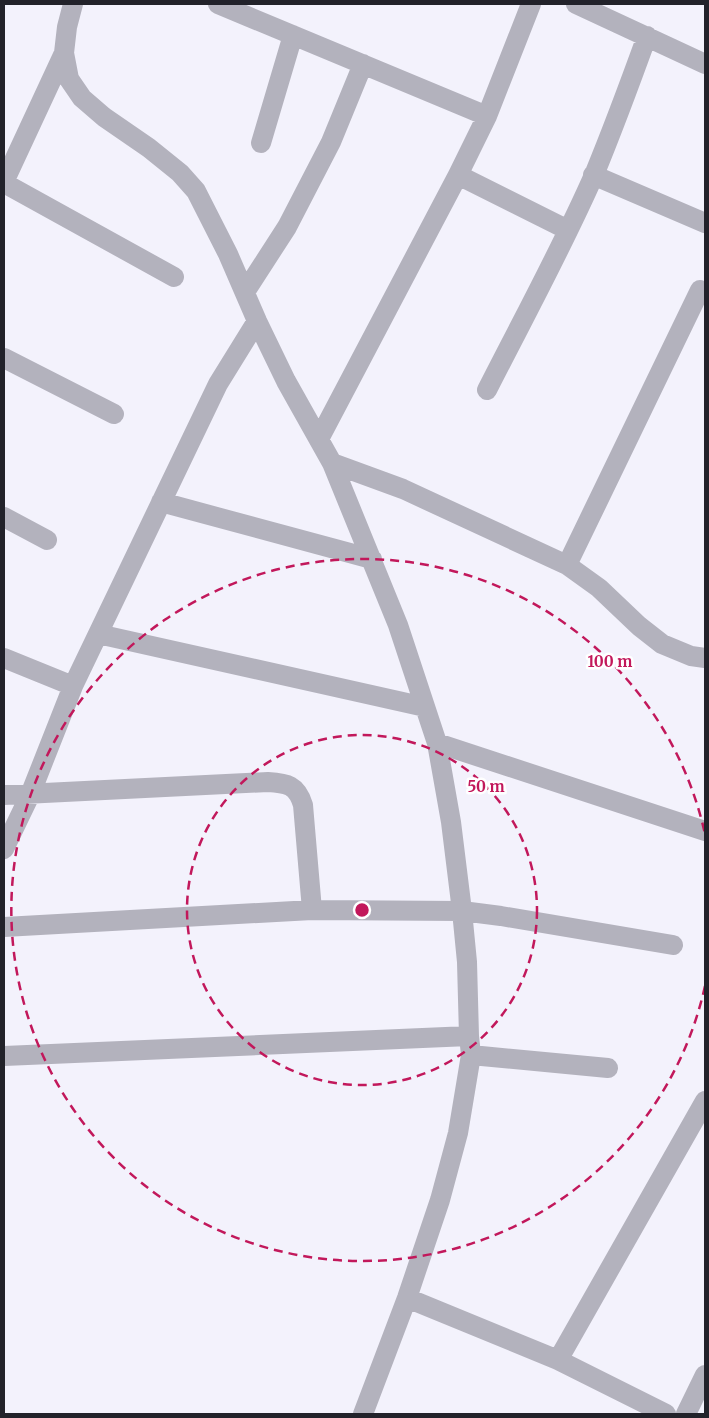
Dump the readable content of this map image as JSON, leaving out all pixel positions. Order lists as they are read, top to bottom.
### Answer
{
  "rings": ["100 m", "50 m"]
}
